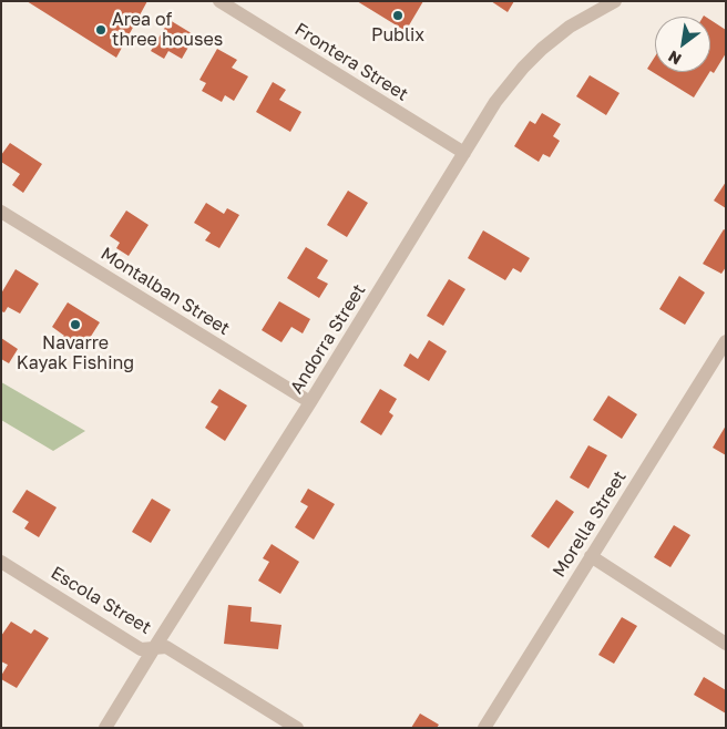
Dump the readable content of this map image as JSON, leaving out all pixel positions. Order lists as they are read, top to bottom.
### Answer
{
  "streets": {
    "street": [
      "Frontera Street",
      "Montalban Street",
      "Andorra Street",
      "Morella Street",
      "Escola Street"
    ]
  },
  "crossings": [
    ["Frontera Street", "Andorra Street"],
    ["Montalban Street", "Andorra Street"],
    ["Andorra Street", "Escola Street"]
  ],
  "places": ["Publix", "Area of three houses", "Navarre Kayak Fishing"],
  "north": "bottom left"
}
